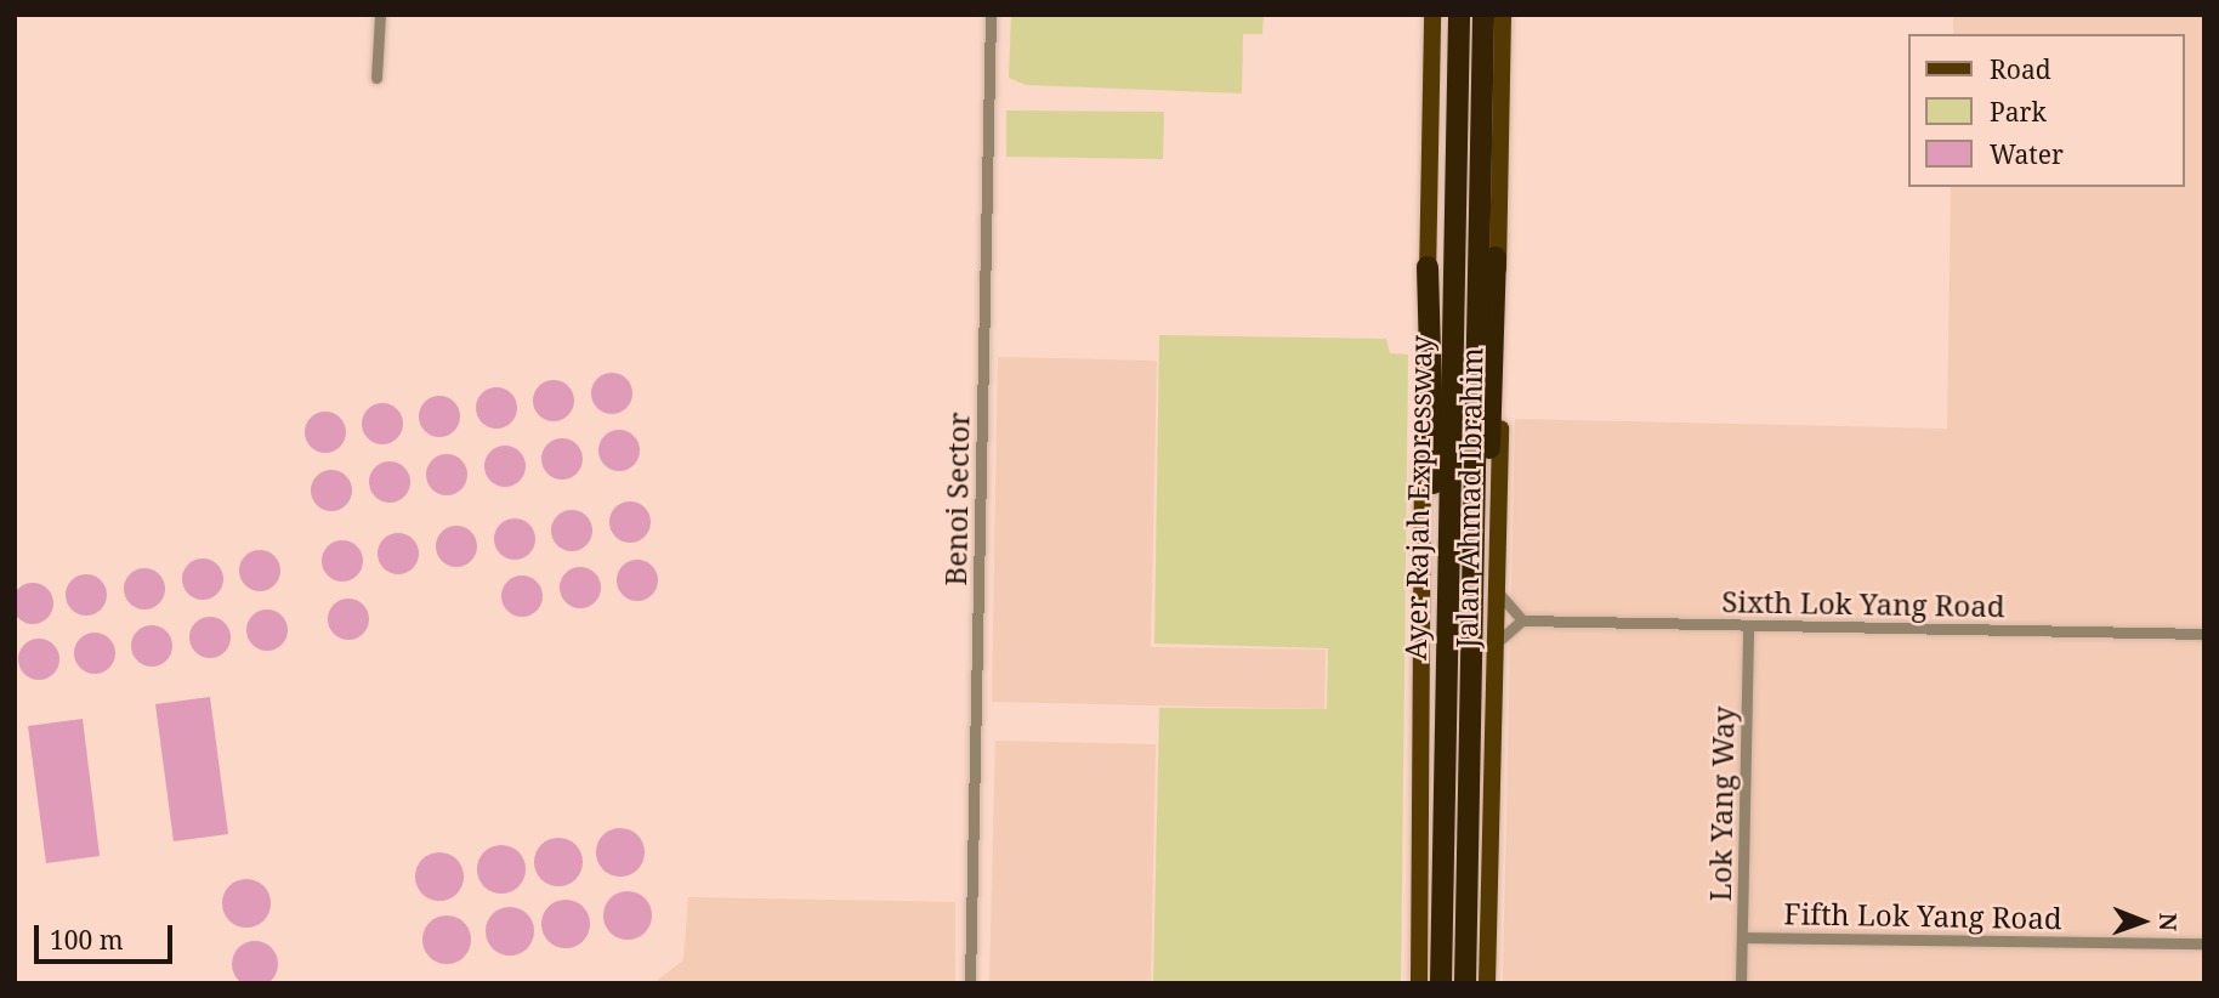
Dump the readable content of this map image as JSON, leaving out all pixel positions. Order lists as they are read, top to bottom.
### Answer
{
  "streets": {
    "highway": ["Ayer Rajah Expressway"],
    "main road": ["Jalan Ahmad Ibrahim"],
    "street": [
      "Benoi Sector",
      "Sixth Lok Yang Road",
      "Lok Yang Way",
      "Fifth Lok Yang Road"
    ]
  },
  "crossings": [
    ["Sixth Lok Yang Road", "Lok Yang Way"],
    ["Lok Yang Way", "Fifth Lok Yang Road"]
  ],
  "legend": ["Road", "Park", "Water"],
  "scale_bar": "100 m",
  "north": "right"
}
